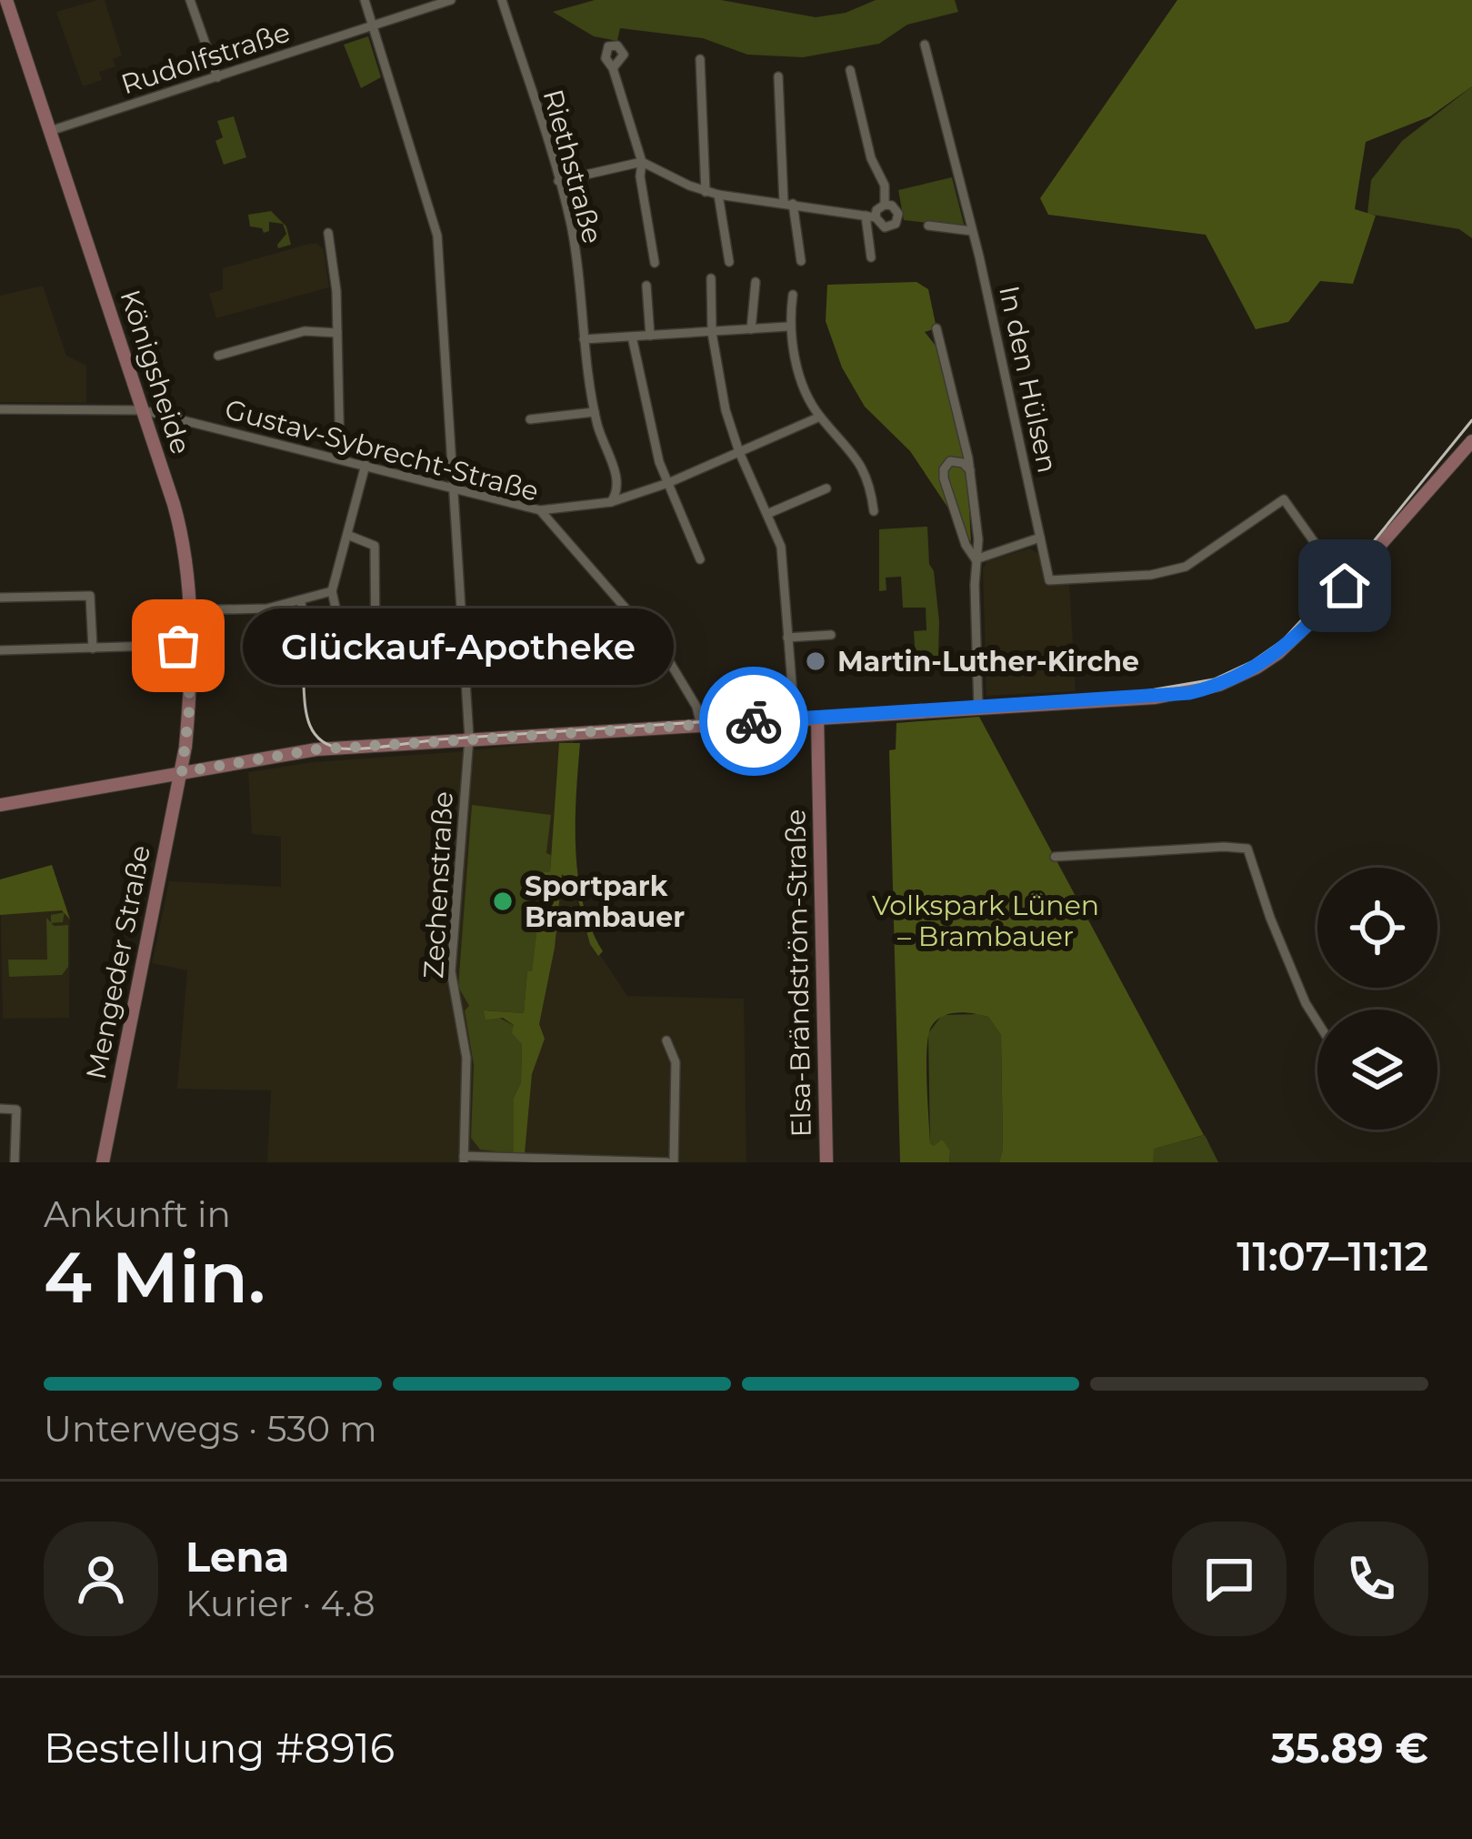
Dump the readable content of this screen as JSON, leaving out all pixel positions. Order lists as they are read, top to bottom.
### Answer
{
  "streets": {
    "main road": ["Königsheide", "Mengeder Straße", "Elsa-Brändström-Straße"],
    "street": [
      "Rudolfstraße",
      "Riethstraße",
      "In den Hülsen",
      "Gustav-Sybrecht-Straße",
      "Zechenstraße"
    ]
  },
  "crossings": [
    ["Rudolfstraße", "Königsheide"],
    ["Rudolfstraße", "Zechenstraße"],
    ["Königsheide", "Gustav-Sybrecht-Straße"],
    ["Königsheide", "Mengeder Straße"],
    ["Gustav-Sybrecht-Straße", "Zechenstraße"]
  ],
  "parks": ["Volkspark Lünen – Brambauer"],
  "places": ["Glückauf-Apotheke", "Martin-Luther-Kirche", "Sportpark Brambauer"],
  "page": {
    "bubble": "Glückauf-Apotheke",
    "heading": ["4 Min.", "Ankunft in", "11:07–11:12"],
    "panel": [
      "Lena",
      "Kurier · 4.8",
      "Bestellung #8916",
      "35.89 €"
    ],
    "bar": "Unterwegs · 530 m"
  }
}
